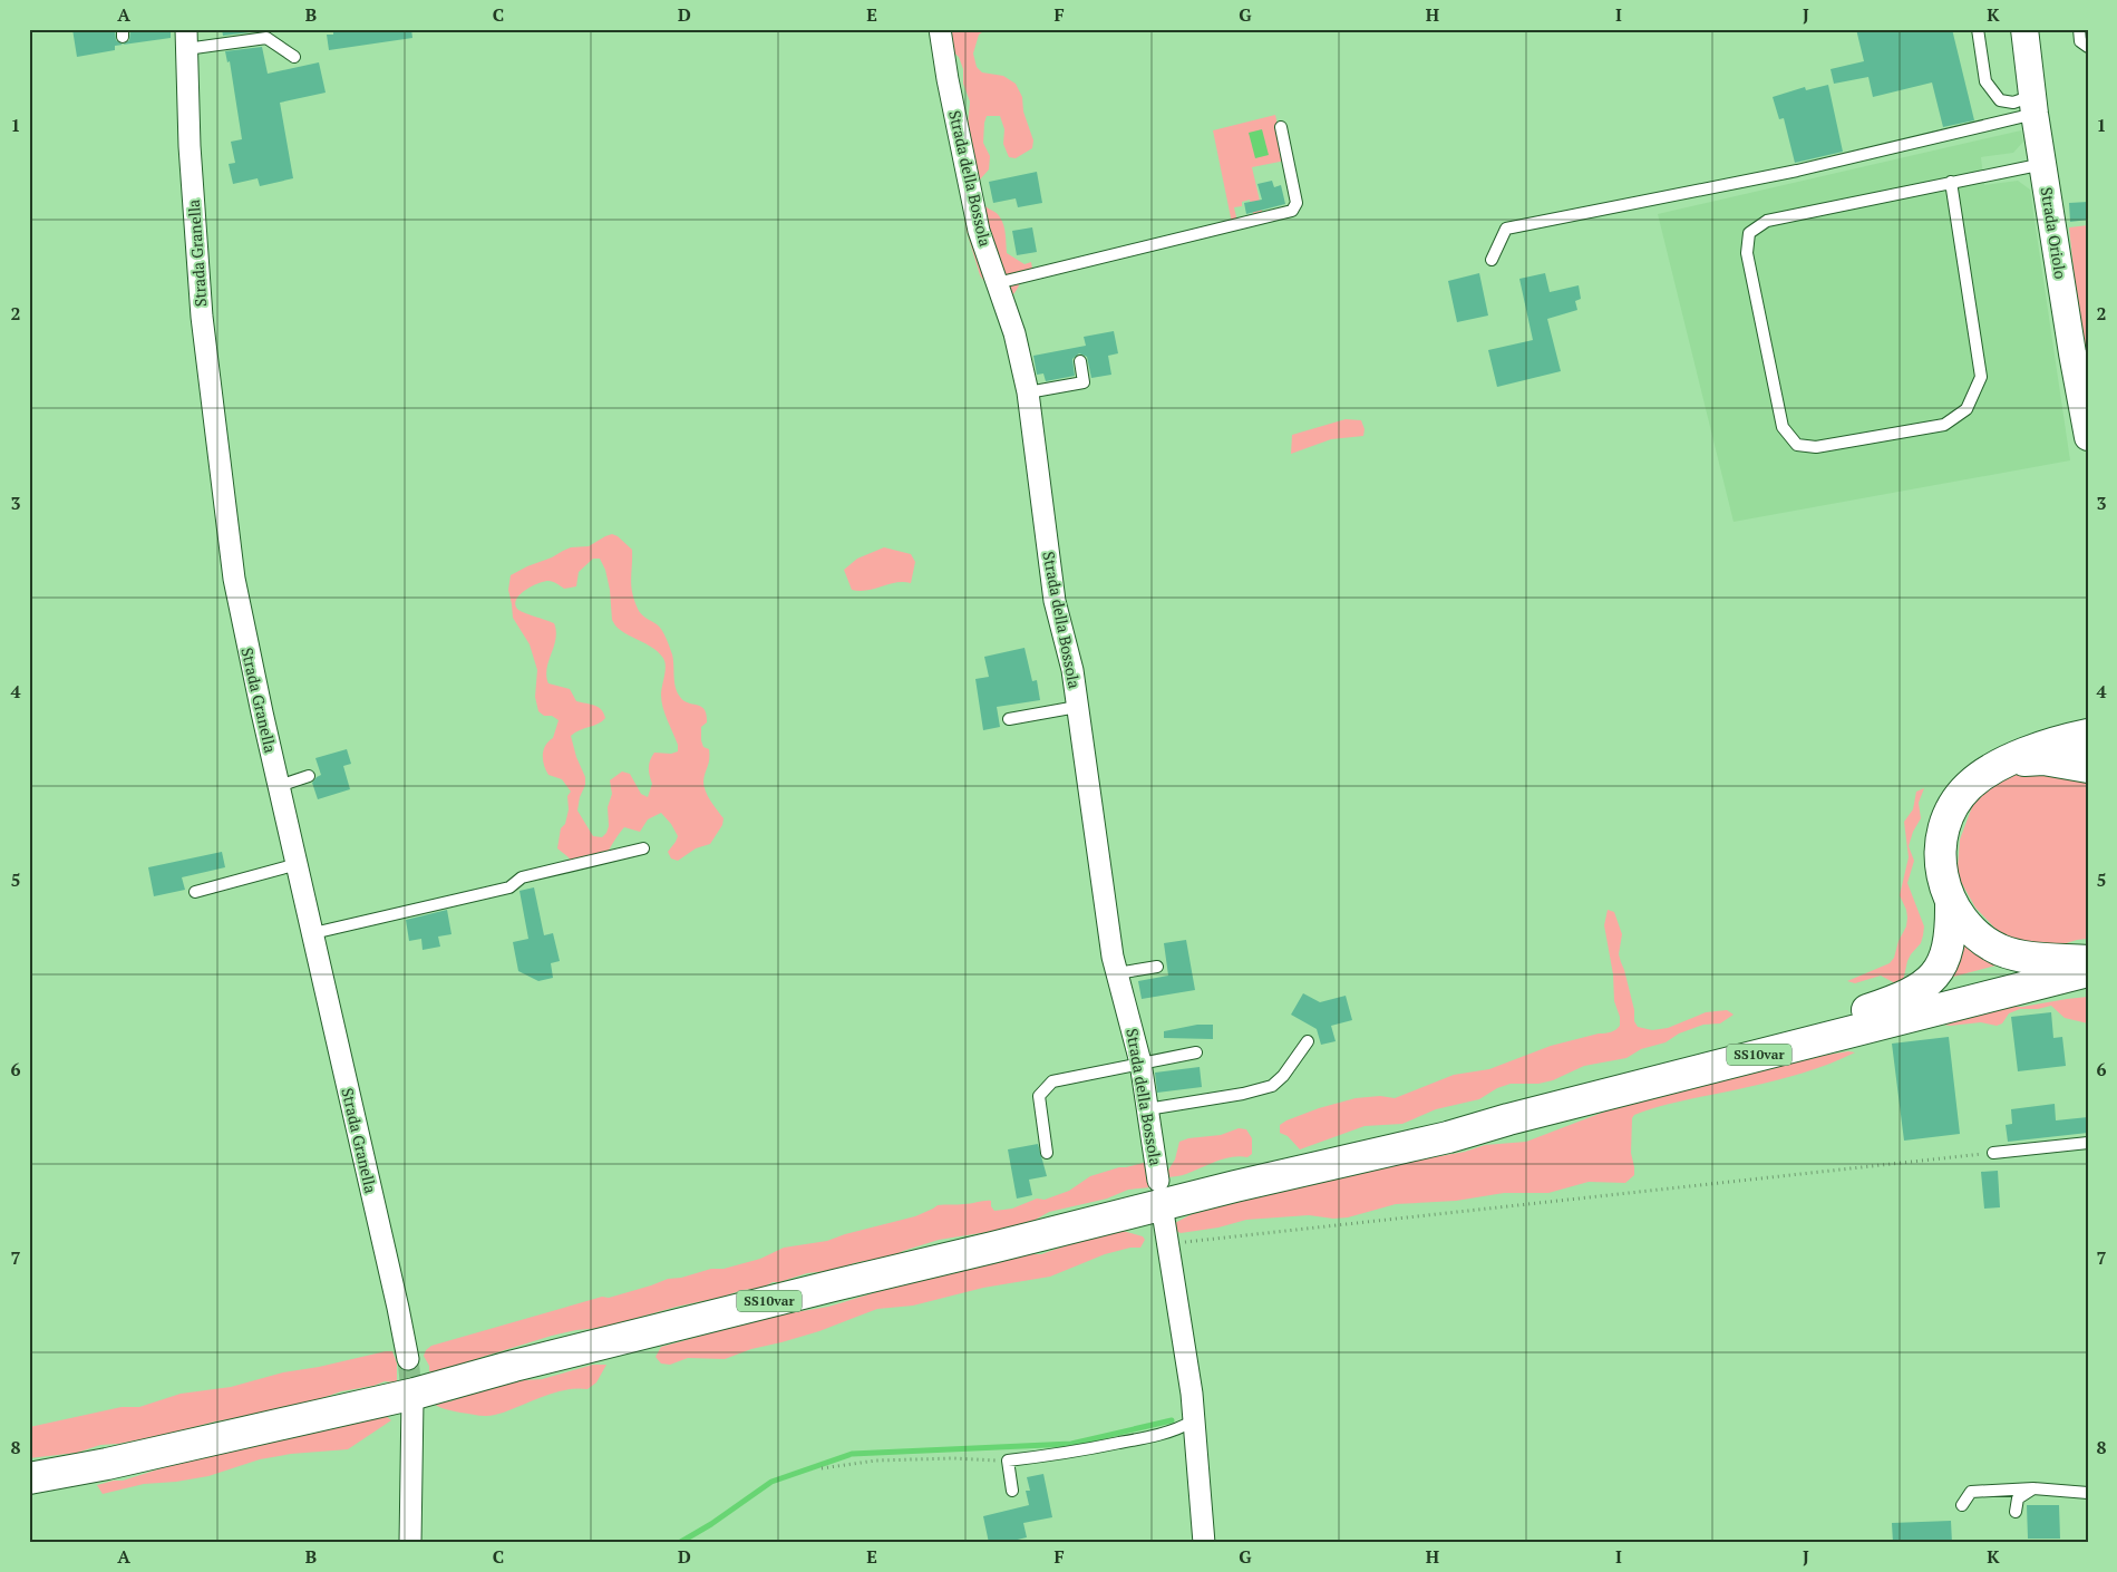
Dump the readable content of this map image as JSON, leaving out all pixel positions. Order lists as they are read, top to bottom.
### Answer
{
  "streets": {
    "highway": ["SS10var"],
    "street": ["Strada della Bossola", "Strada Oriolo", "Strada Granella"]
  },
  "grid": {
    "columns": [
      "A",
      "B",
      "C",
      "D",
      "E",
      "F",
      "G",
      "H",
      "I",
      "J",
      "K"
    ],
    "rows": [
      "1",
      "2",
      "3",
      "4",
      "5",
      "6",
      "7",
      "8"
    ]
  }
}
